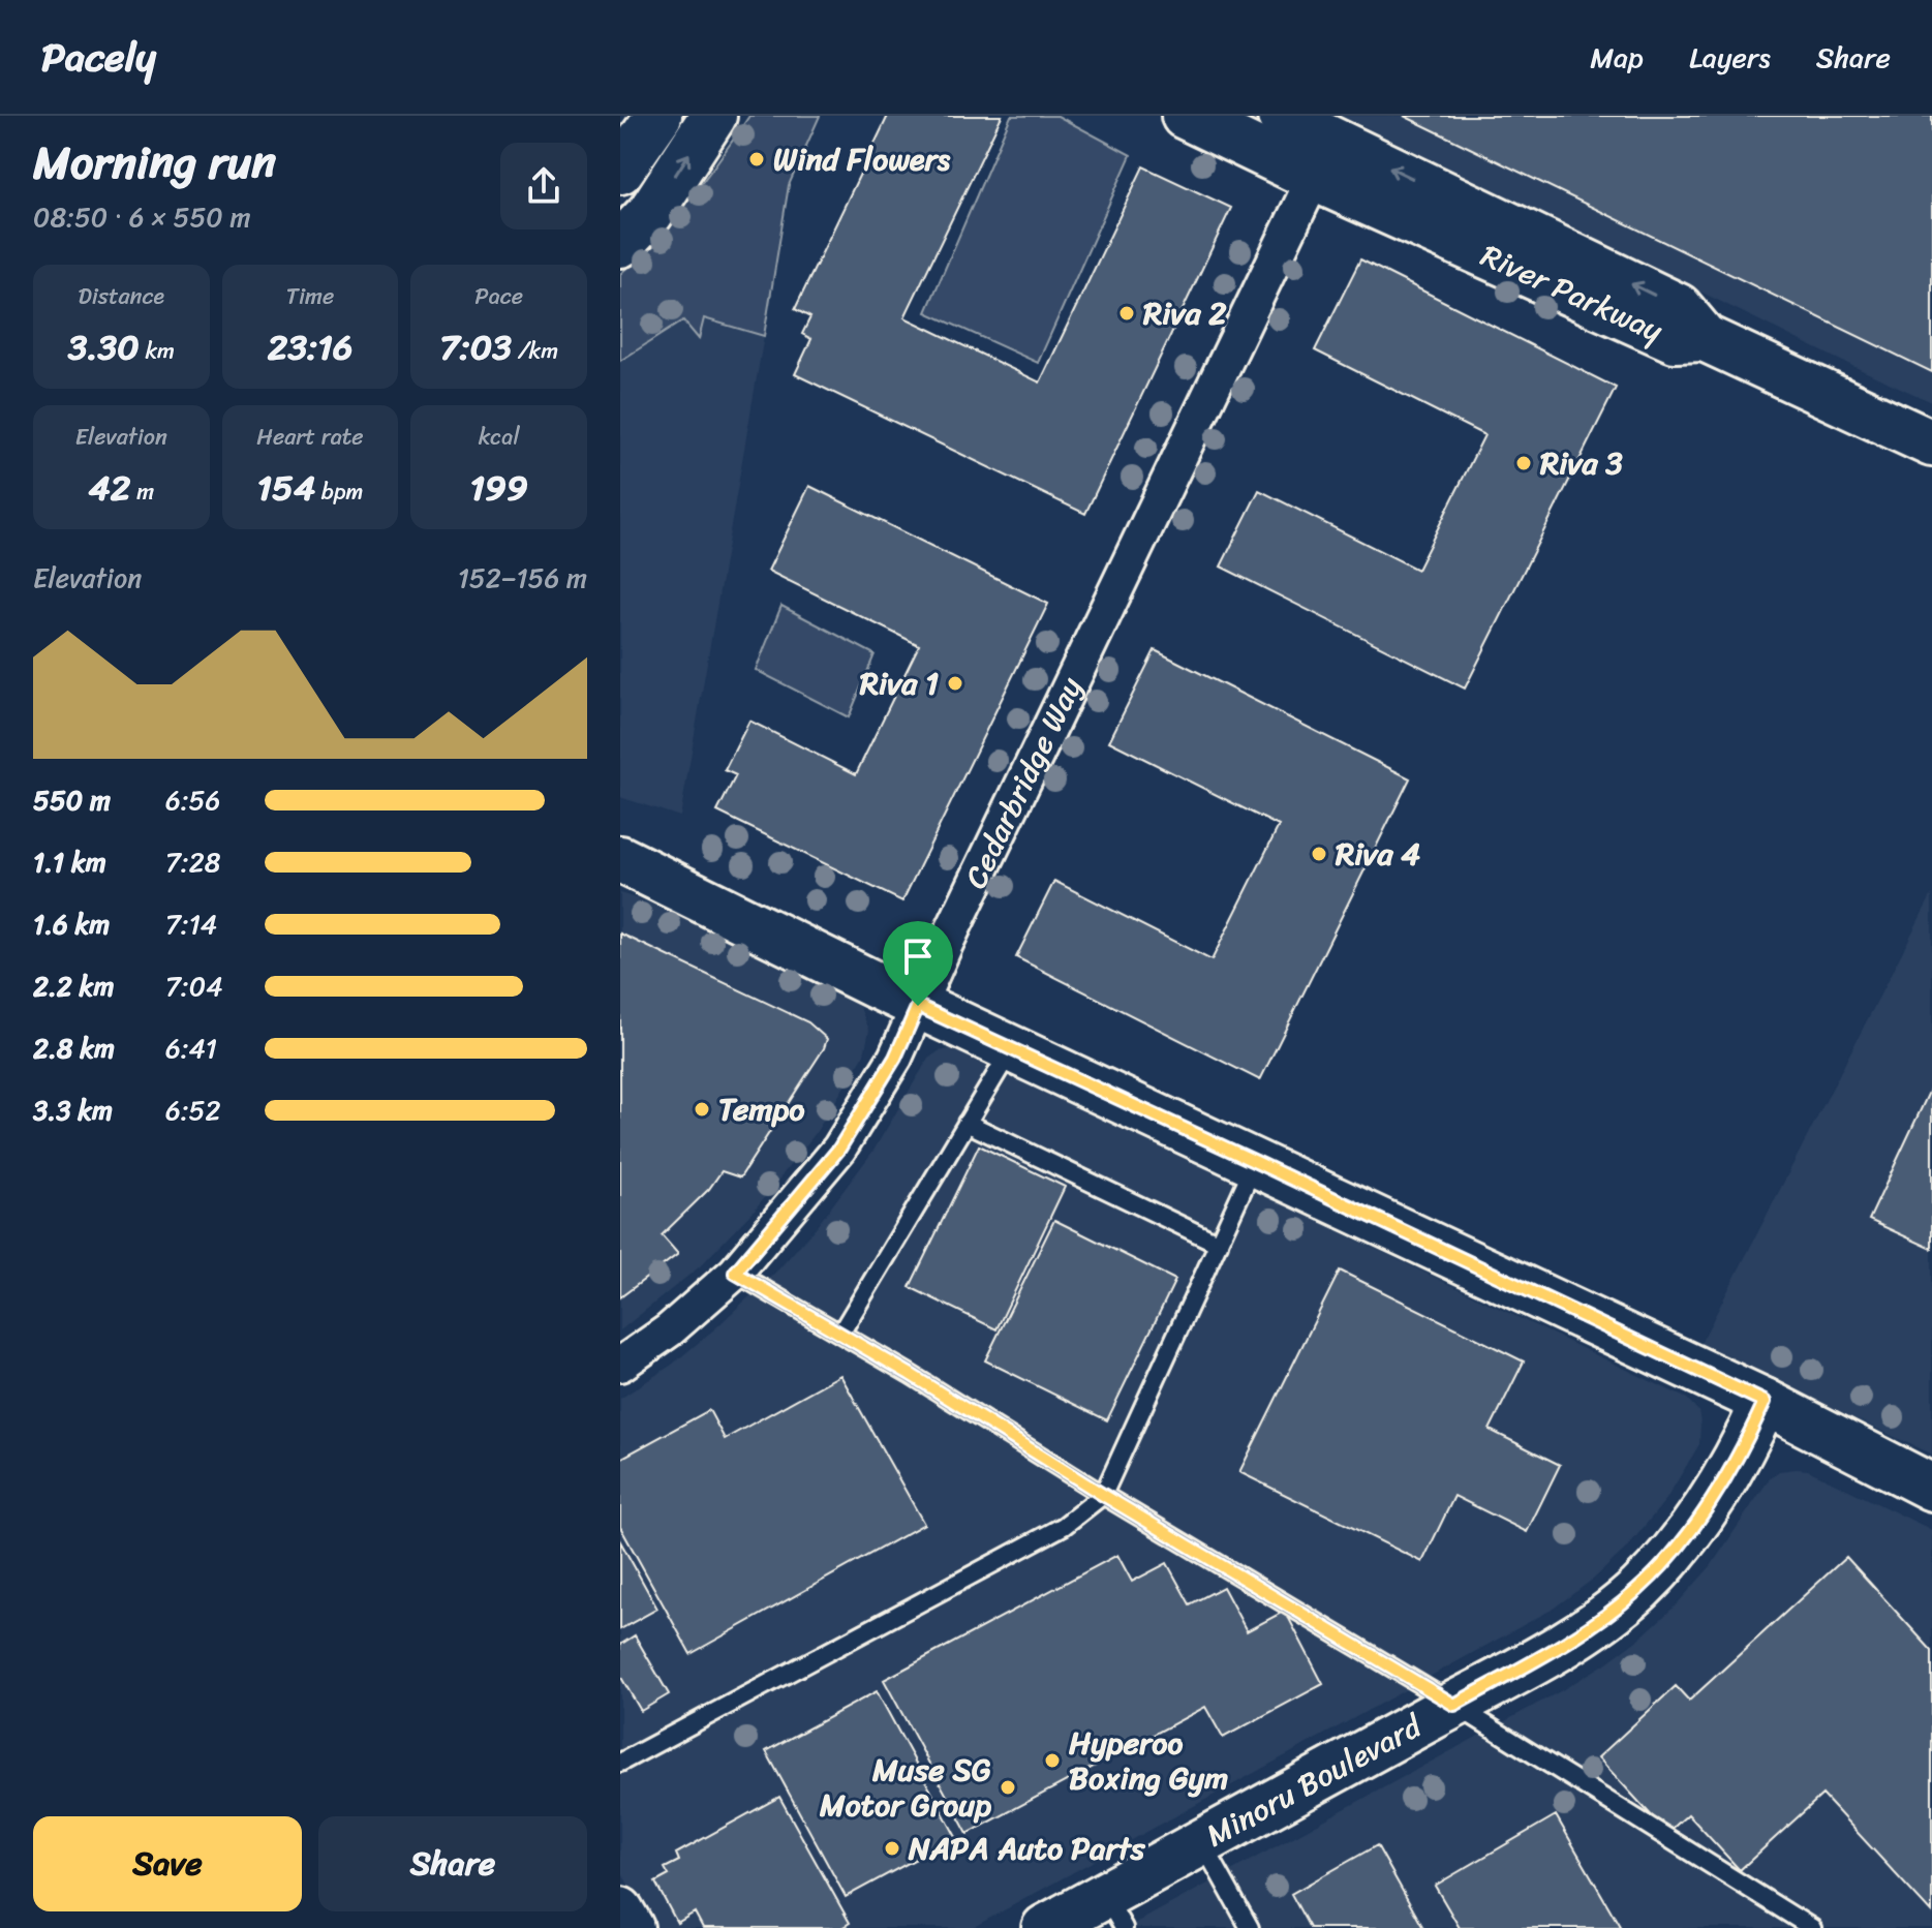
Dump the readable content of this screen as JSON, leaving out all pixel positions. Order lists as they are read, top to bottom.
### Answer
{
  "streets": {
    "street": ["River Parkway", "Cedarbridge Way", "Minoru Boulevard"]
  },
  "crossings": [
    ["River Parkway", "Cedarbridge Way"]
  ],
  "places": [
    "Wind Flowers",
    "Riva 2",
    "Riva 3",
    "Riva 1",
    "Riva 4",
    "Tempo",
    "Hyperoo Boxing Gym",
    "Muse SG Motor Group",
    "NAPA Auto Parts"
  ],
  "page": {
    "header": "Pacely",
    "nav": ["Map", "Layers", "Share"],
    "heading": ["Morning run", "08:50 · 6 × 550 m"],
    "stats": [
      ["Distance", "3.30 km"],
      ["Time", "23:16"],
      ["Pace", "7:03 /km"],
      ["Elevation", "42 m"],
      ["Heart rate", "154 bpm"],
      ["kcal", "199"]
    ],
    "chart": ["Elevation", "152–156 m"],
    "list": [
      {
        "name": "550 m",
        "note": "6:56"
      },
      {
        "name": "1.1 km",
        "note": "7:28"
      },
      {
        "name": "1.6 km",
        "note": "7:14"
      },
      {
        "name": "2.2 km",
        "note": "7:04"
      },
      {
        "name": "2.8 km",
        "note": "6:41"
      },
      {
        "name": "3.3 km",
        "note": "6:52"
      }
    ],
    "buttons": ["Save", "Share"]
  }
}
